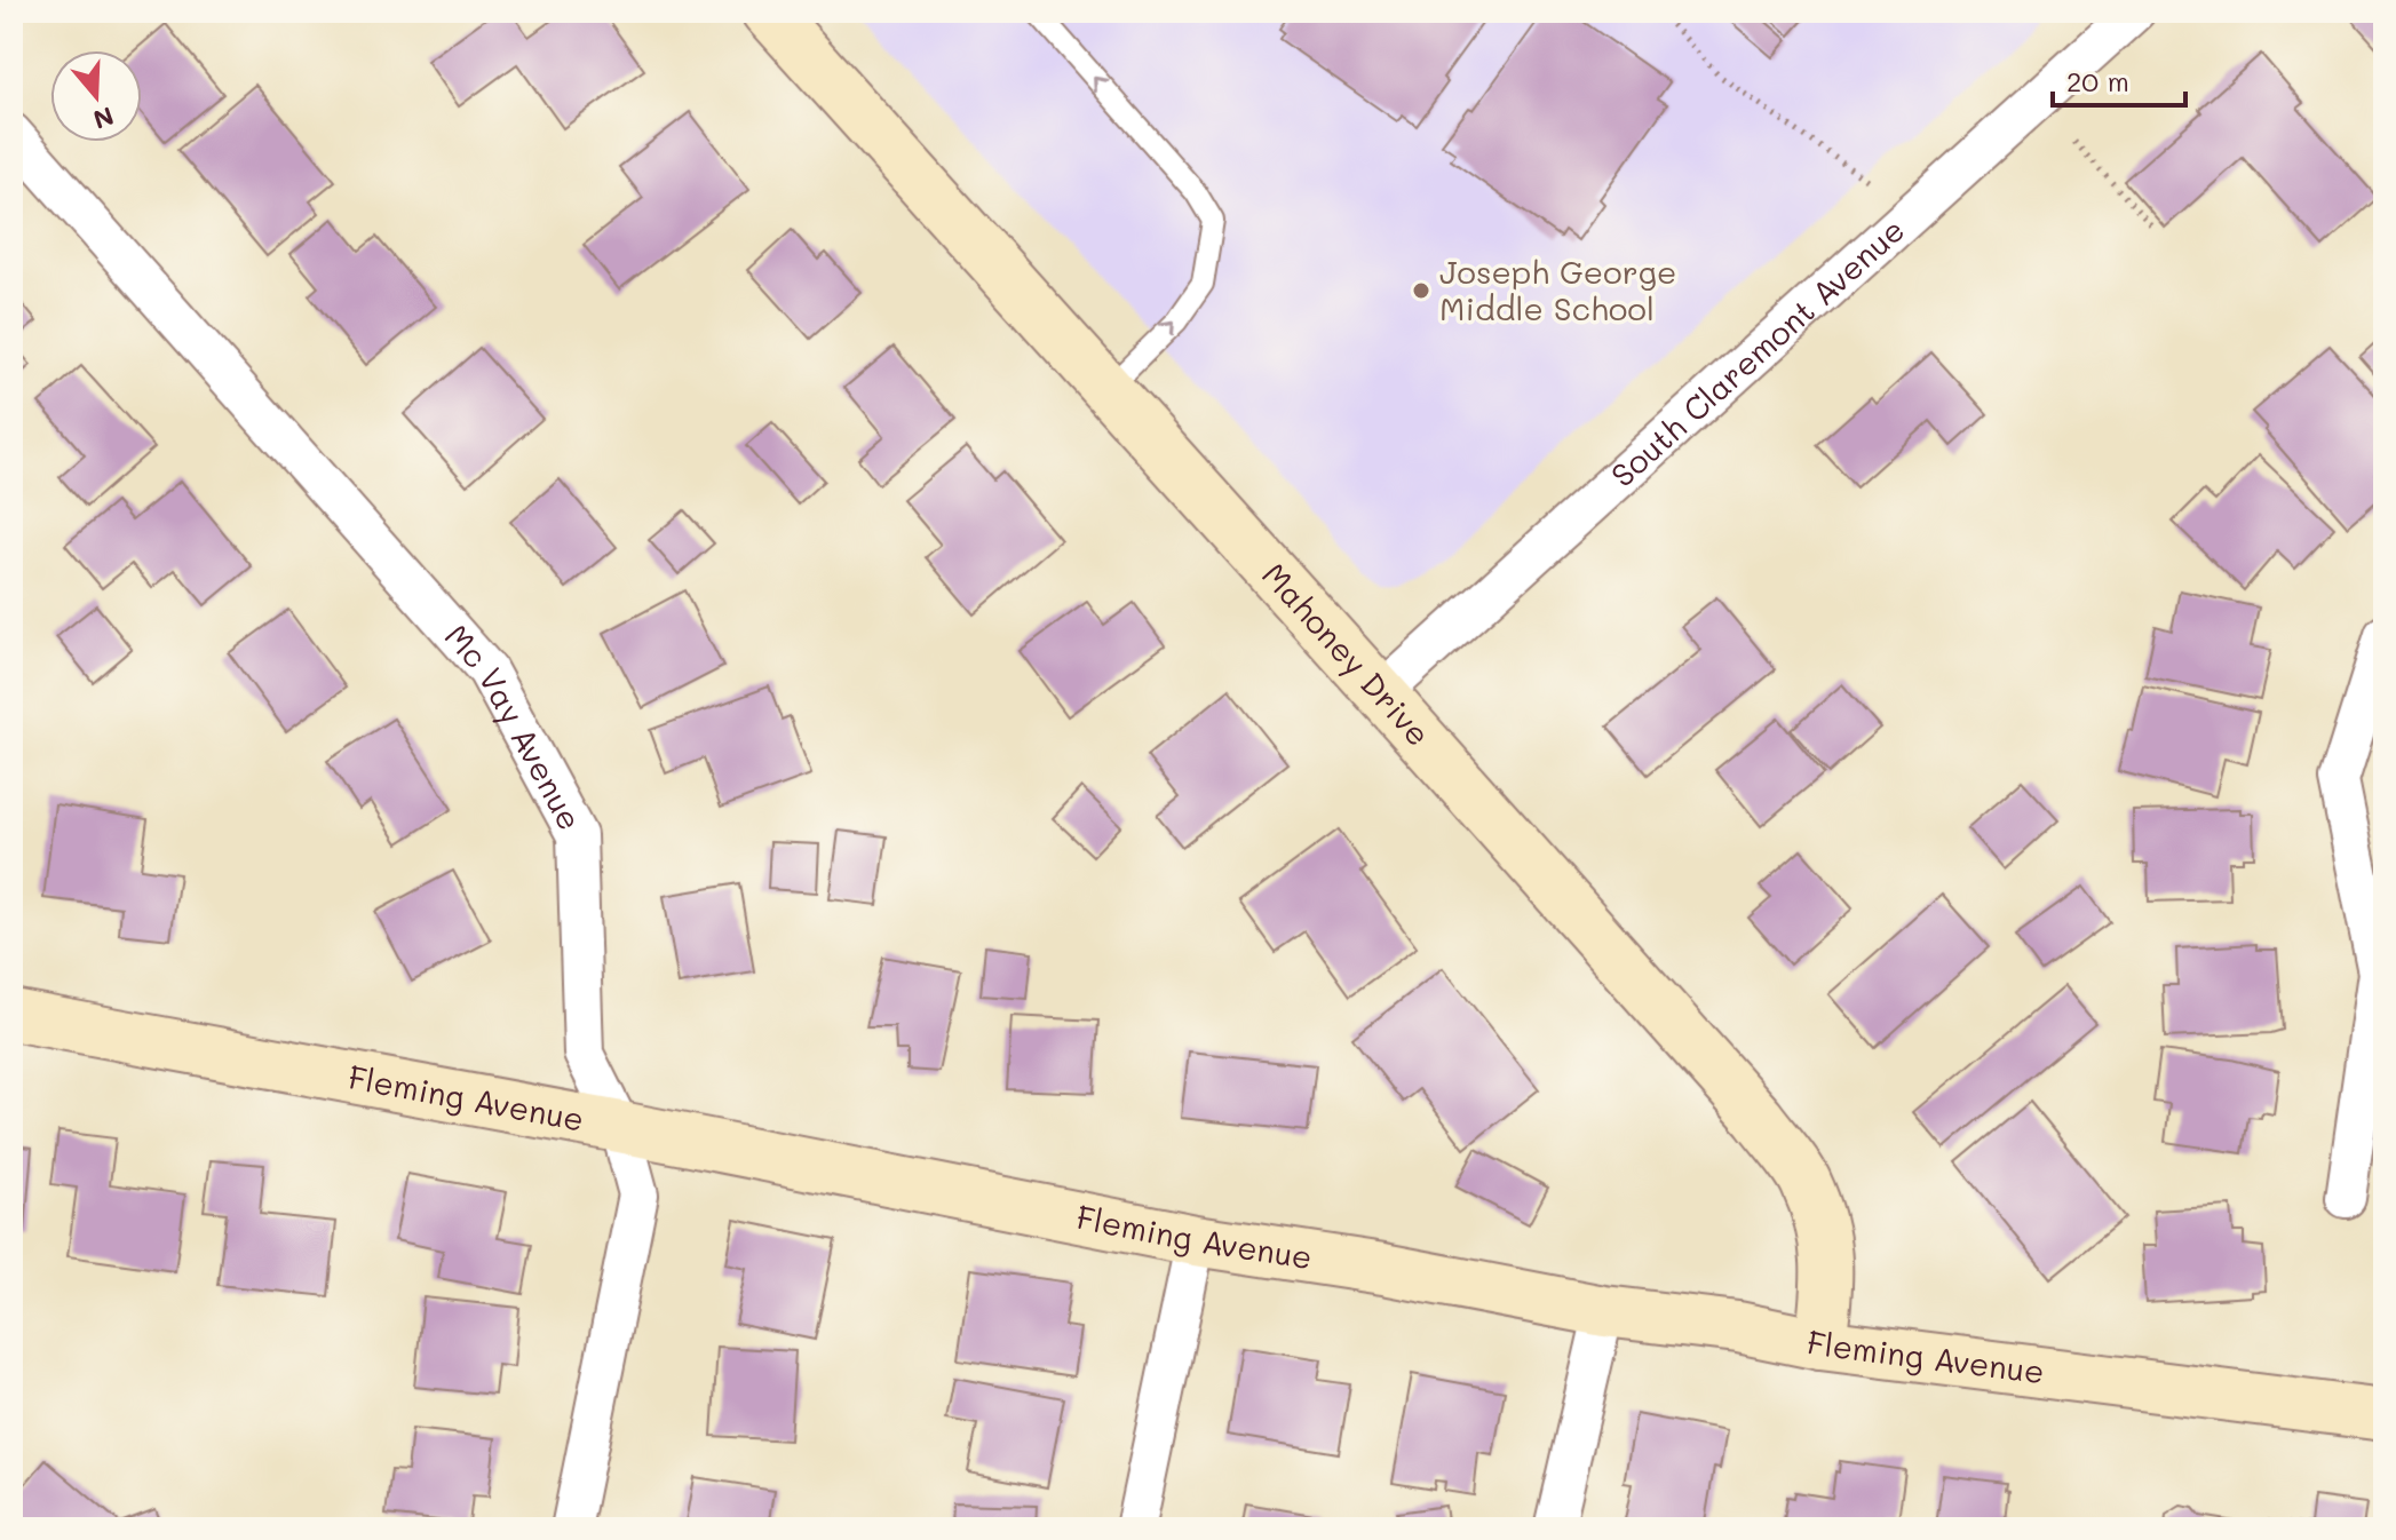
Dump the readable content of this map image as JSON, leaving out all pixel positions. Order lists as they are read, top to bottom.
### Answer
{
  "streets": {
    "street": [
      "South Claremont Avenue",
      "Mahoney Drive",
      "Mc Vay Avenue",
      "Fleming Avenue"
    ]
  },
  "crossings": [
    ["South Claremont Avenue", "Mahoney Drive"],
    ["Mahoney Drive", "Fleming Avenue"],
    ["Mc Vay Avenue", "Fleming Avenue"]
  ],
  "places": ["Joseph George Middle School"],
  "scale_bar": "20 m",
  "north": "bottom"
}
